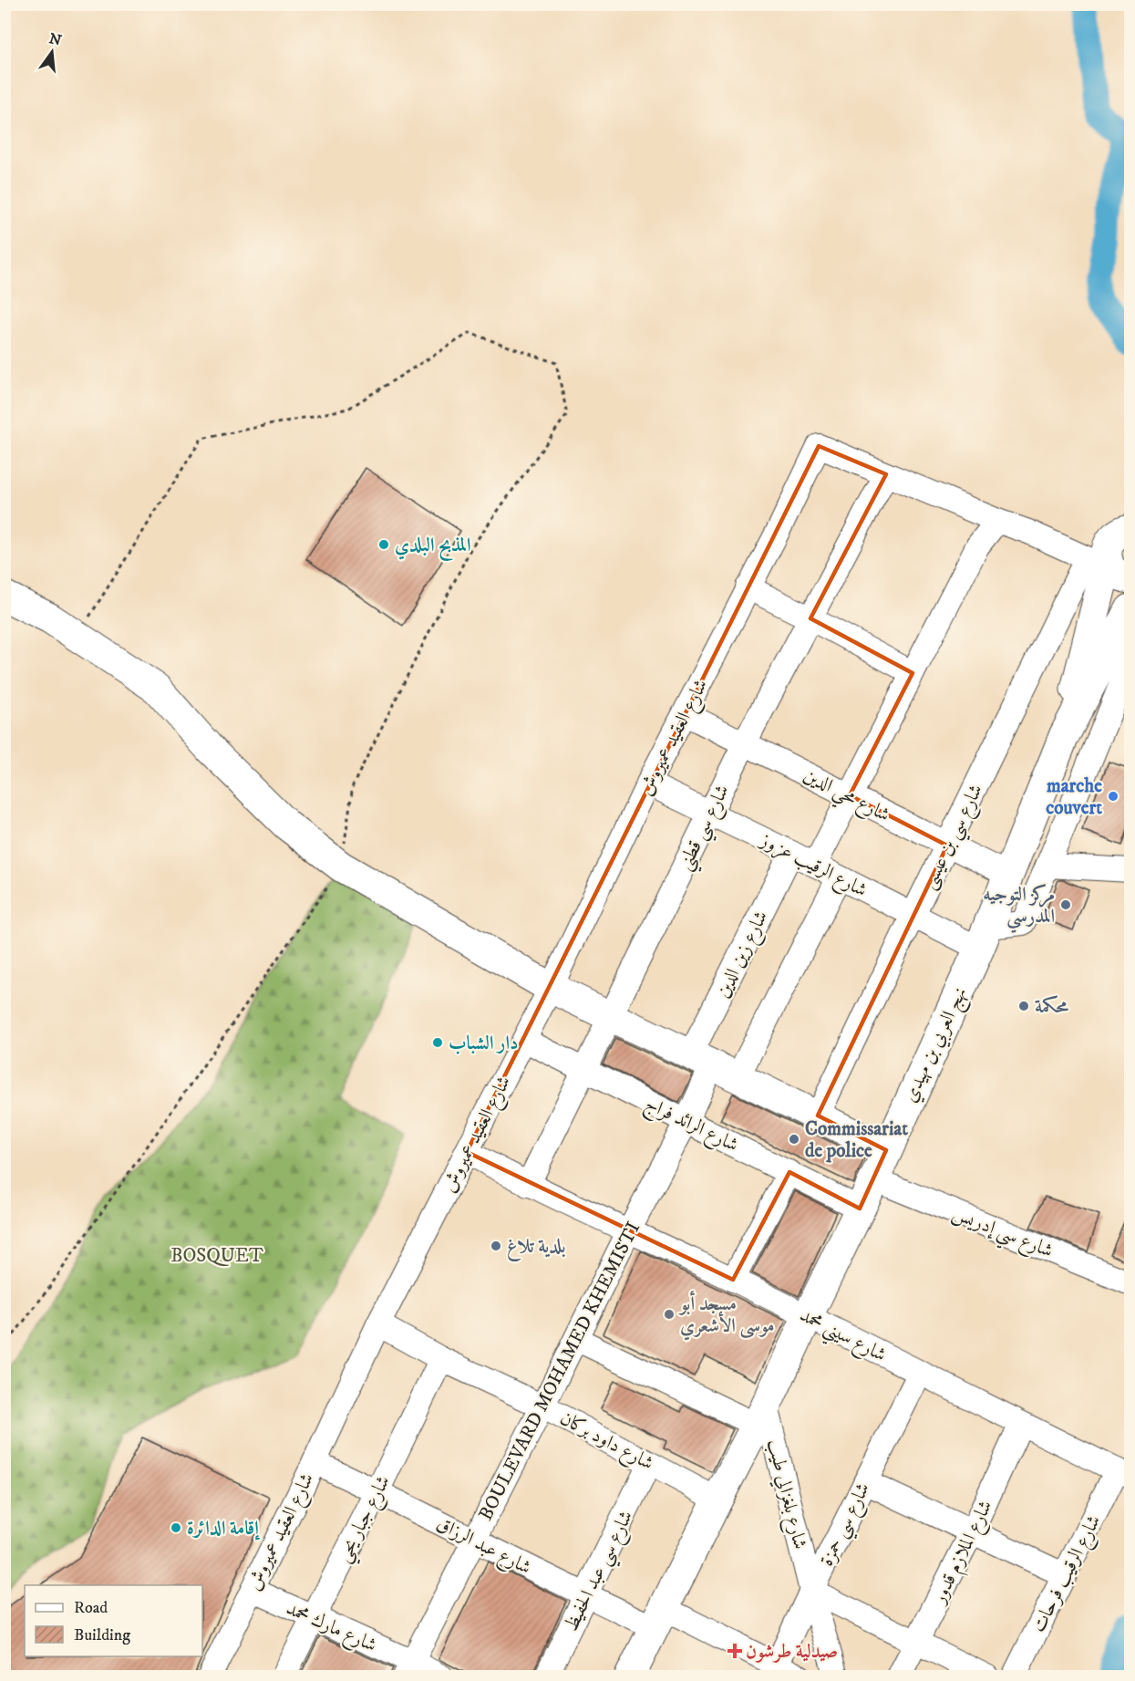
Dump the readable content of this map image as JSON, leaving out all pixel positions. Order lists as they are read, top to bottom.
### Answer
{
  "streets": {
    "main road": ["نهج العربي بن مهيدي"],
    "street": [
      "شارع العقيد عميروش",
      "شارع محي الدين",
      "شارع سي قطني",
      "شارع سي بن عيسى",
      "شارع الرقيب عزوز",
      "شارع زين الدين",
      "شارع الرائد فراج",
      "شارع سي إدريس",
      "شارع سيني محمد",
      "BOULEVARD MOHAMED KHEMISTI",
      "شارع داود بركان",
      "شارع بلغزالي طيب",
      "شارع جبار يحي",
      "شارع سي حمزة",
      "شارع عبد الرزاق",
      "شارع الملازم قدور",
      "شارع سي عبد الحفيظ",
      "شارع الرقيب فرحات",
      "شارع مارك محمد"
    ]
  },
  "crossings": [
    ["شارع العقيد عميروش", "شارع محي الدين"],
    ["شارع العقيد عميروش", "شارع سي قطني"],
    ["شارع العقيد عميروش", "شارع الرقيب عزوز"],
    ["شارع العقيد عميروش", "شارع الرائد فراج"],
    ["شارع العقيد عميروش", "شارع سيني محمد"],
    ["شارع العقيد عميروش", "شارع داود بركان"],
    ["شارع العقيد عميروش", "شارع عبد الرزاق"],
    ["شارع العقيد عميروش", "شارع مارك محمد"],
    ["شارع محي الدين", "شارع سي قطني"],
    ["شارع محي الدين", "شارع سي بن عيسى"],
    ["شارع محي الدين", "نهج العربي بن مهيدي"],
    ["شارع سي قطني", "شارع الرقيب عزوز"],
    ["شارع سي قطني", "شارع الرائد فراج"],
    ["شارع سي قطني", "شارع سيني محمد"],
    ["شارع سي بن عيسى", "شارع الرقيب عزوز"],
    ["شارع الرقيب عزوز", "شارع زين الدين"],
    ["شارع الرقيب عزوز", "نهج العربي بن مهيدي"],
    ["شارع زين الدين", "BOULEVARD MOHAMED KHEMISTI"],
    ["نهج العربي بن مهيدي", "شارع الرائد فراج"],
    ["نهج العربي بن مهيدي", "شارع سي إدريس"],
    ["نهج العربي بن مهيدي", "شارع سيني محمد"],
    ["نهج العربي بن مهيدي", "شارع داود بركان"],
    ["نهج العربي بن مهيدي", "شارع بلغزالي طيب"],
    ["نهج العربي بن مهيدي", "شارع عبد الرزاق"],
    ["شارع الرائد فراج", "BOULEVARD MOHAMED KHEMISTI"],
    ["شارع سيني محمد", "BOULEVARD MOHAMED KHEMISTI"],
    ["شارع سيني محمد", "شارع سي حمزة"],
    ["شارع سيني محمد", "شارع الملازم قدور"],
    ["شارع سيني محمد", "شارع الرقيب فرحات"],
    ["BOULEVARD MOHAMED KHEMISTI", "شارع داود بركان"],
    ["BOULEVARD MOHAMED KHEMISTI", "شارع عبد الرزاق"],
    ["BOULEVARD MOHAMED KHEMISTI", "شارع مارك محمد"],
    ["شارع داود بركان", "شارع جبار يحي"],
    ["شارع داود بركان", "شارع سي عبد الحفيظ"],
    ["شارع بلغزالي طيب", "شارع سي حمزة"],
    ["شارع جبار يحي", "شارع عبد الرزاق"],
    ["شارع جبار يحي", "شارع مارك محمد"],
    ["شارع سي حمزة", "شارع عبد الرزاق"],
    ["شارع عبد الرزاق", "شارع سي عبد الحفيظ"]
  ],
  "parks": ["BOSQUET"],
  "places": {
    "other": [
      "المذبح البلدي",
      "marche couvert",
      "مركز التوجيه المدرسي",
      "محكمة",
      "دار الشباب",
      "Commissariat de police",
      "بلدية تلاغ",
      "مسجد أبو موسى الأشعري",
      "إقامة الدائرة"
    ],
    "health": ["صيدلية طرشون"]
  },
  "legend": ["Road", "Building"],
  "north": "top"
}
